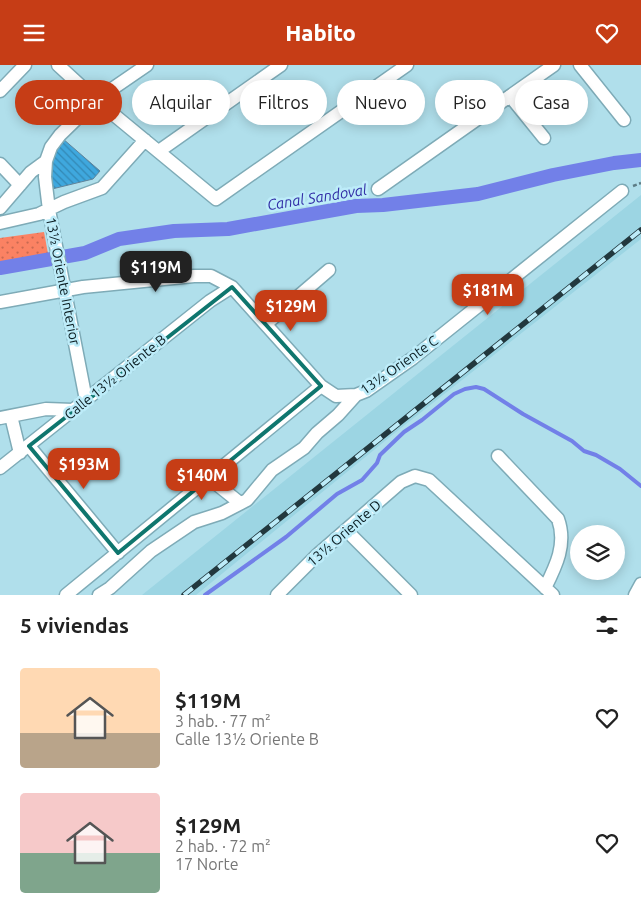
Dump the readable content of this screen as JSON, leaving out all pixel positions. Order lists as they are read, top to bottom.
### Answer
{
  "streets": {
    "street": [
      "13½ Oriente Interior",
      "13½ Oriente C",
      "Calle 13½ Oriente B",
      "13½ Oriente D"
    ]
  },
  "crossings": [
    ["13½ Oriente Interior", "Calle 13½ Oriente B"]
  ],
  "water": ["Canal Sandoval"],
  "page": {
    "header": "Habito",
    "chip": [
      "Comprar",
      "Alquilar",
      "Filtros",
      "Nuevo",
      "Piso",
      "Casa"
    ],
    "price": [
      "$119M",
      "$181M",
      "$129M",
      "$193M",
      "$140M"
    ],
    "heading": "5 viviendas",
    "list": [
      {
        "name": "$119M",
        "note": "3 hab. · 77 m² · Calle 13½ Oriente B"
      },
      {
        "name": "$129M",
        "note": "2 hab. · 72 m² · 17 Norte"
      }
    ]
  }
}
